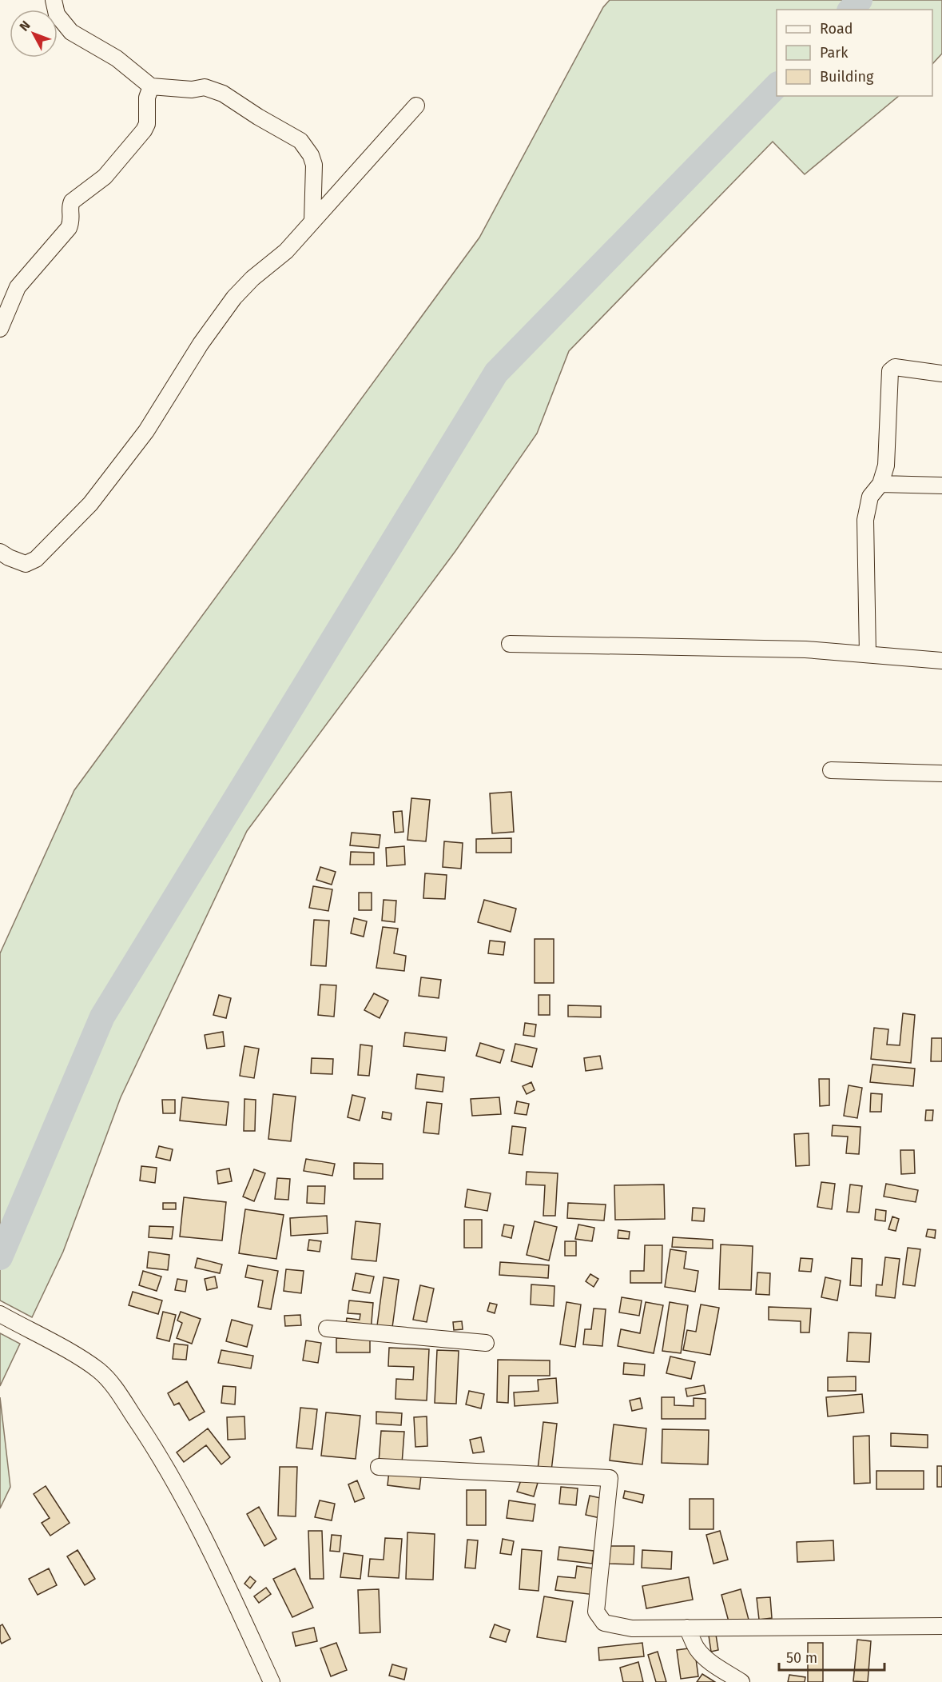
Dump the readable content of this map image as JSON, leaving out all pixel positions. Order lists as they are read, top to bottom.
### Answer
{
  "legend": ["Road", "Park", "Building"],
  "scale_bar": "50 m",
  "north": "top left"
}
